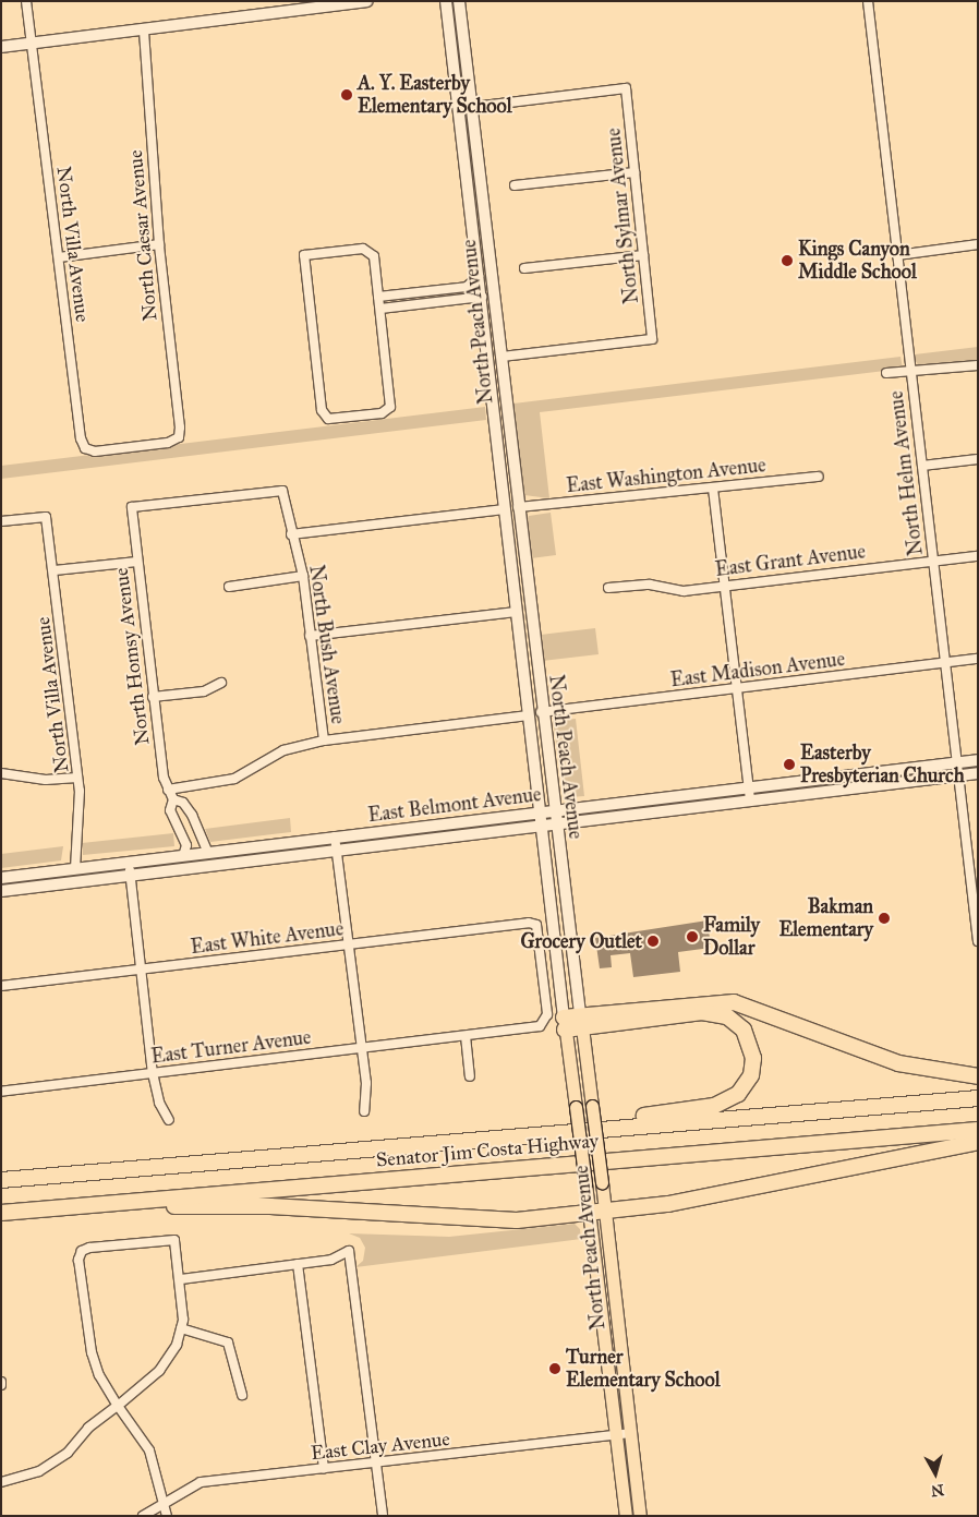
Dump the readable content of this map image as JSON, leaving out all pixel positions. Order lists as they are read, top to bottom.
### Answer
{
  "streets": {
    "highway": ["Senator Jim Costa Highway"],
    "main road": ["North Peach Avenue", "East Belmont Avenue"],
    "street": [
      "North Sylmar Avenue",
      "North Caesar Avenue",
      "North Villa Avenue",
      "North Helm Avenue",
      "East Washington Avenue",
      "East Grant Avenue",
      "North Bush Avenue",
      "North Homsy Avenue",
      "East Madison Avenue",
      "East White Avenue",
      "East Turner Avenue",
      "East Clay Avenue"
    ]
  },
  "crossings": [
    ["North Sylmar Avenue", "North Peach Avenue"],
    ["North Caesar Avenue", "North Villa Avenue"],
    ["North Villa Avenue", "East Belmont Avenue"],
    ["North Peach Avenue", "East Washington Avenue"],
    ["North Peach Avenue", "East Madison Avenue"],
    ["North Peach Avenue", "East Belmont Avenue"],
    ["North Peach Avenue", "East Clay Avenue"],
    ["North Helm Avenue", "East Grant Avenue"],
    ["North Helm Avenue", "East Madison Avenue"],
    ["North Helm Avenue", "East Belmont Avenue"],
    ["North Bush Avenue", "North Homsy Avenue"],
    ["North Homsy Avenue", "East Belmont Avenue"],
    ["East White Avenue", "East Turner Avenue"]
  ],
  "places": [
    "A. Y. Easterby Elementary School",
    "Kings Canyon Middle School",
    "Easterby Presbyterian Church",
    "Bakman Elementary",
    "Family Dollar",
    "Grocery Outlet",
    "Turner Elementary School"
  ],
  "north": "bottom"
}
